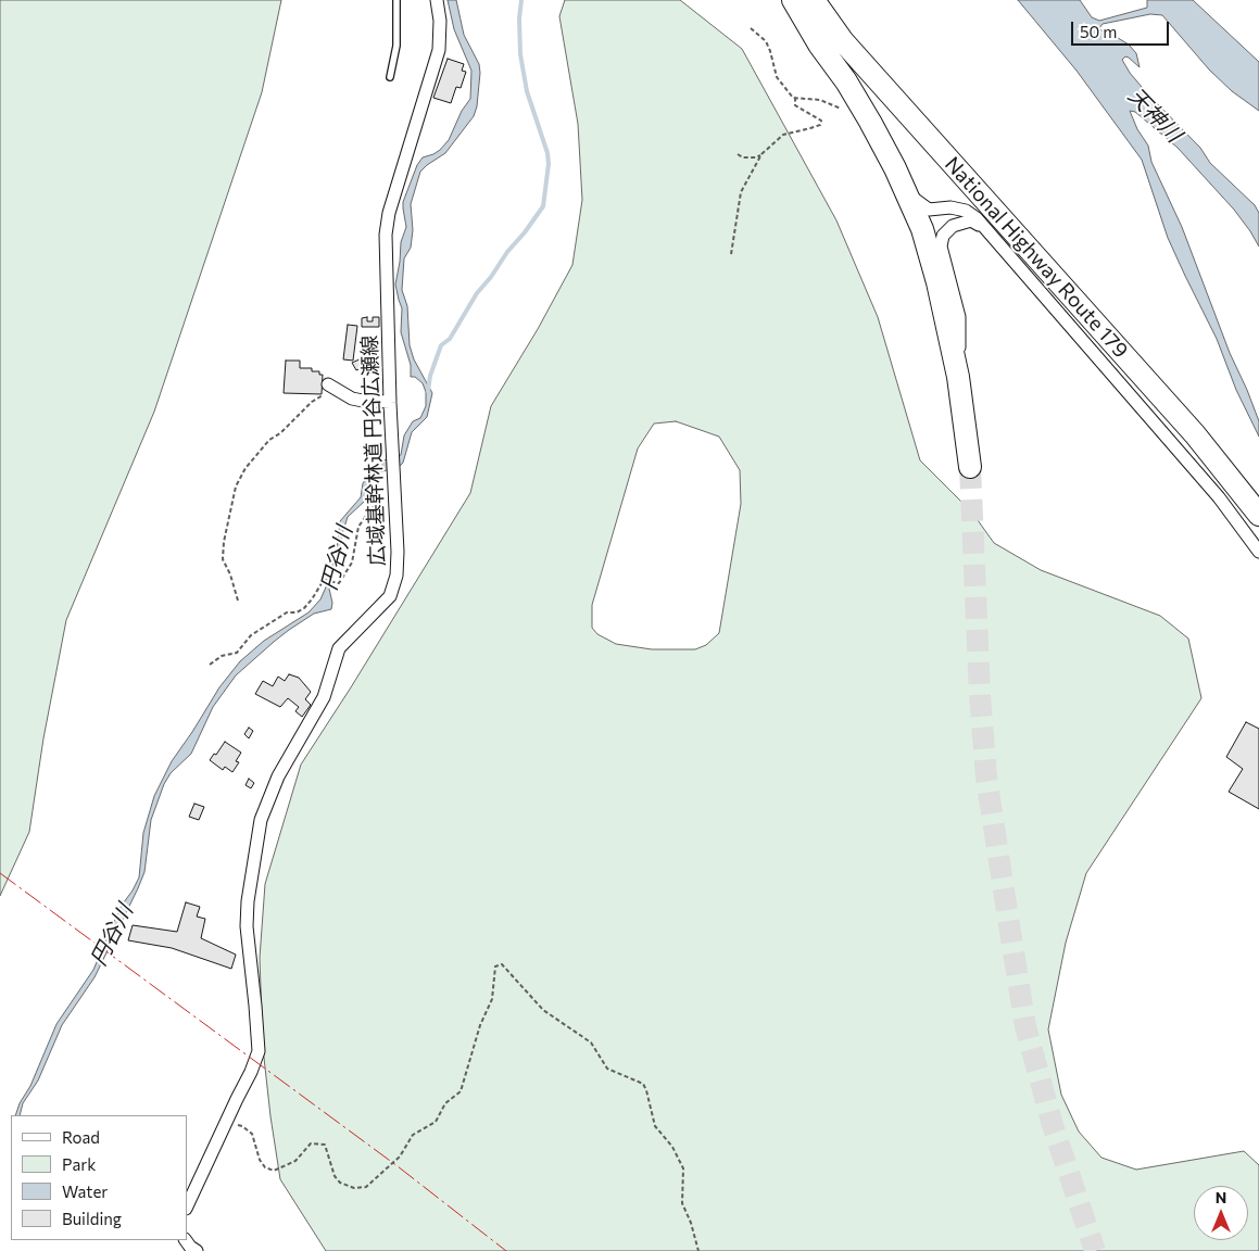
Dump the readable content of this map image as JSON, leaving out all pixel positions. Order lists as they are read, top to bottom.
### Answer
{
  "streets": {
    "highway": ["National Highway Route 179"],
    "street": ["広域基幹林道 円谷広瀬線"]
  },
  "water": ["天神川", "円谷川"],
  "legend": [
    "Road",
    "Park",
    "Water",
    "Building"
  ],
  "scale_bar": "50 m",
  "north": "top"
}
